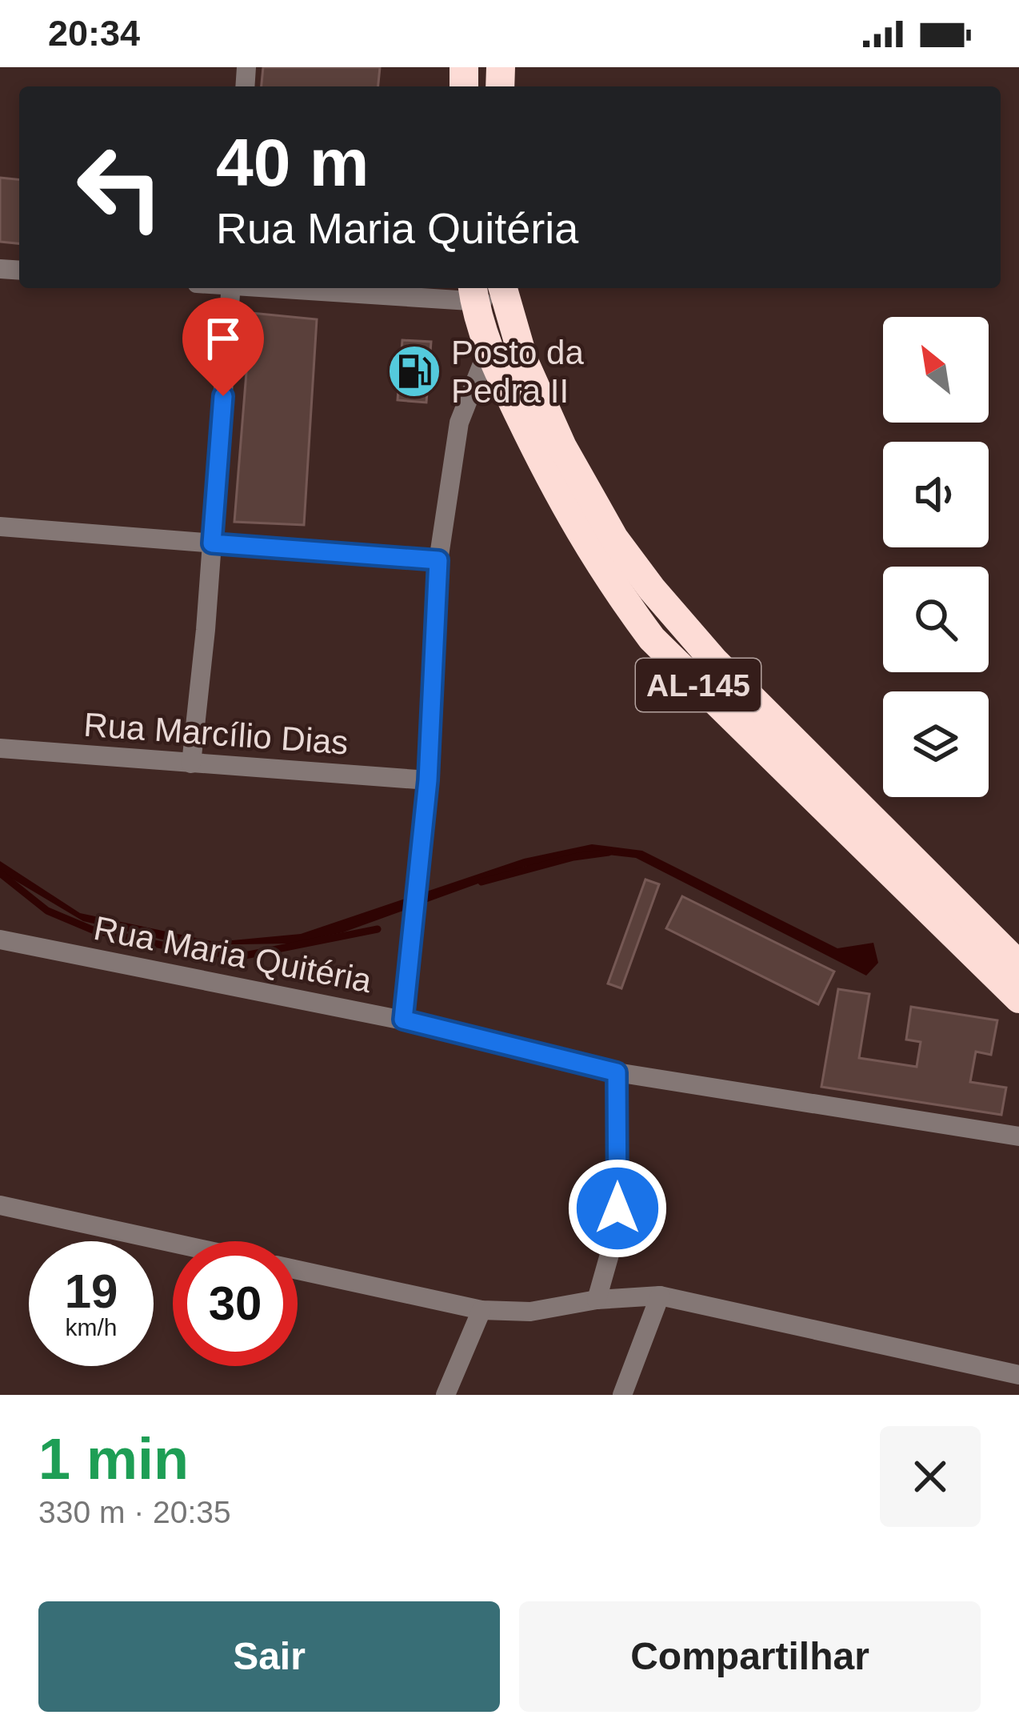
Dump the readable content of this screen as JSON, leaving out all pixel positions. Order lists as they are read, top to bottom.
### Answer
{
  "streets": {
    "highway": ["AL-145"],
    "street": ["Rua Marcílio Dias", "Rua Maria Quitéria"]
  },
  "places": {
    "fuel station": ["Posto da Pedra II"]
  },
  "north": "top left",
  "page": {
    "status": "20:34",
    "turn": ["40 m", "Rua Maria Quitéria"],
    "speed": "19 km/h",
    "limit": "30",
    "heading": ["1 min", "330 m · 20:35"],
    "buttons": ["Sair", "Compartilhar"]
  }
}
